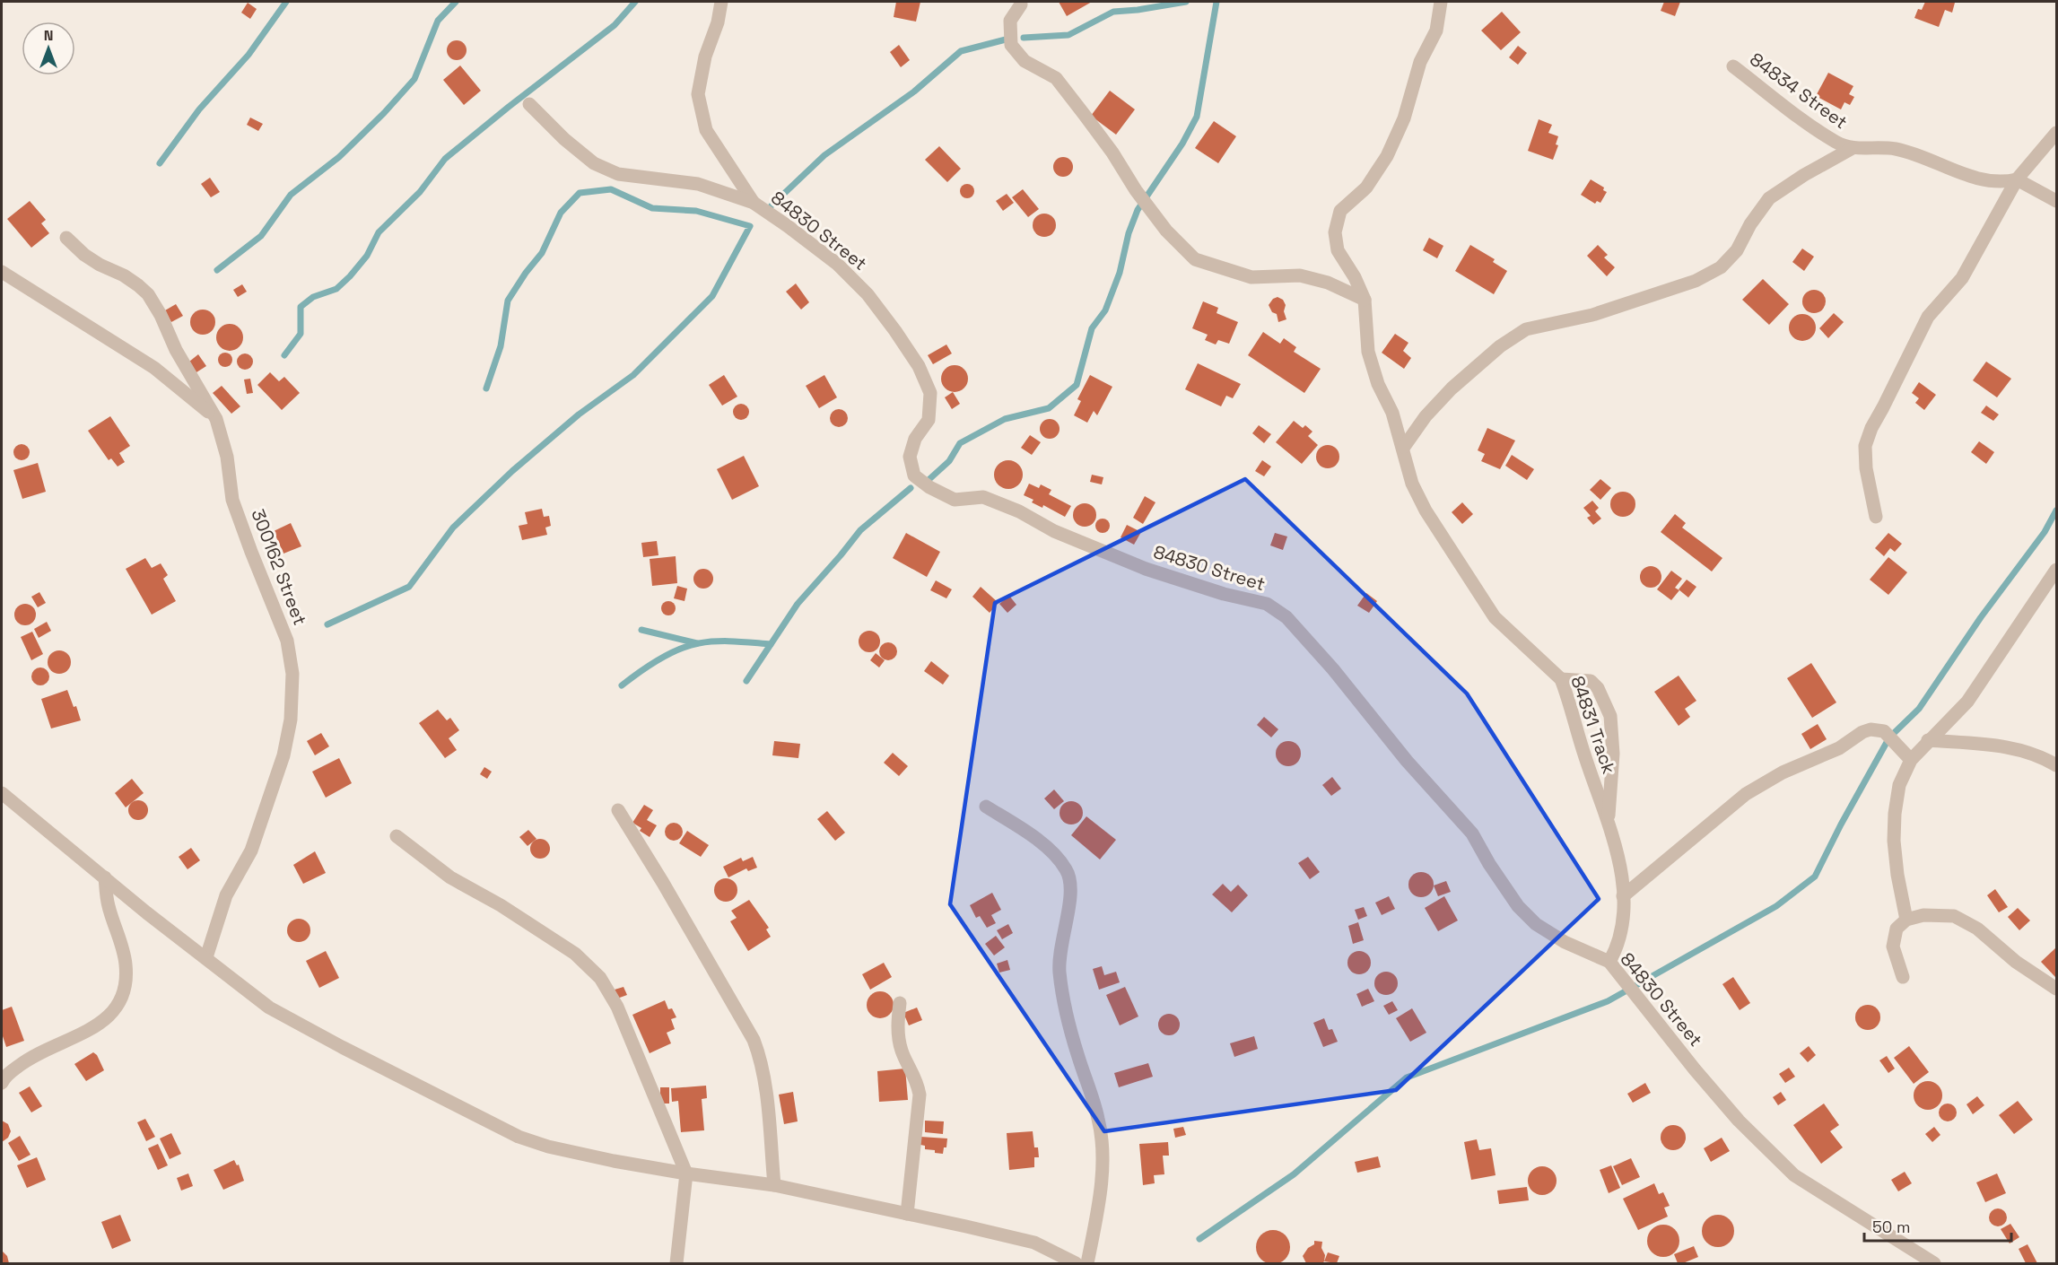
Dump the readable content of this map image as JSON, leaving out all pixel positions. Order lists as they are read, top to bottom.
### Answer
{
  "streets": {
    "street": [
      "84834 Street",
      "84830 Street",
      "300162 Street",
      "84831 Track"
    ]
  },
  "crossings": [
    ["84830 Street", "84831 Track"]
  ],
  "scale_bar": "50 m",
  "north": "top"
}
